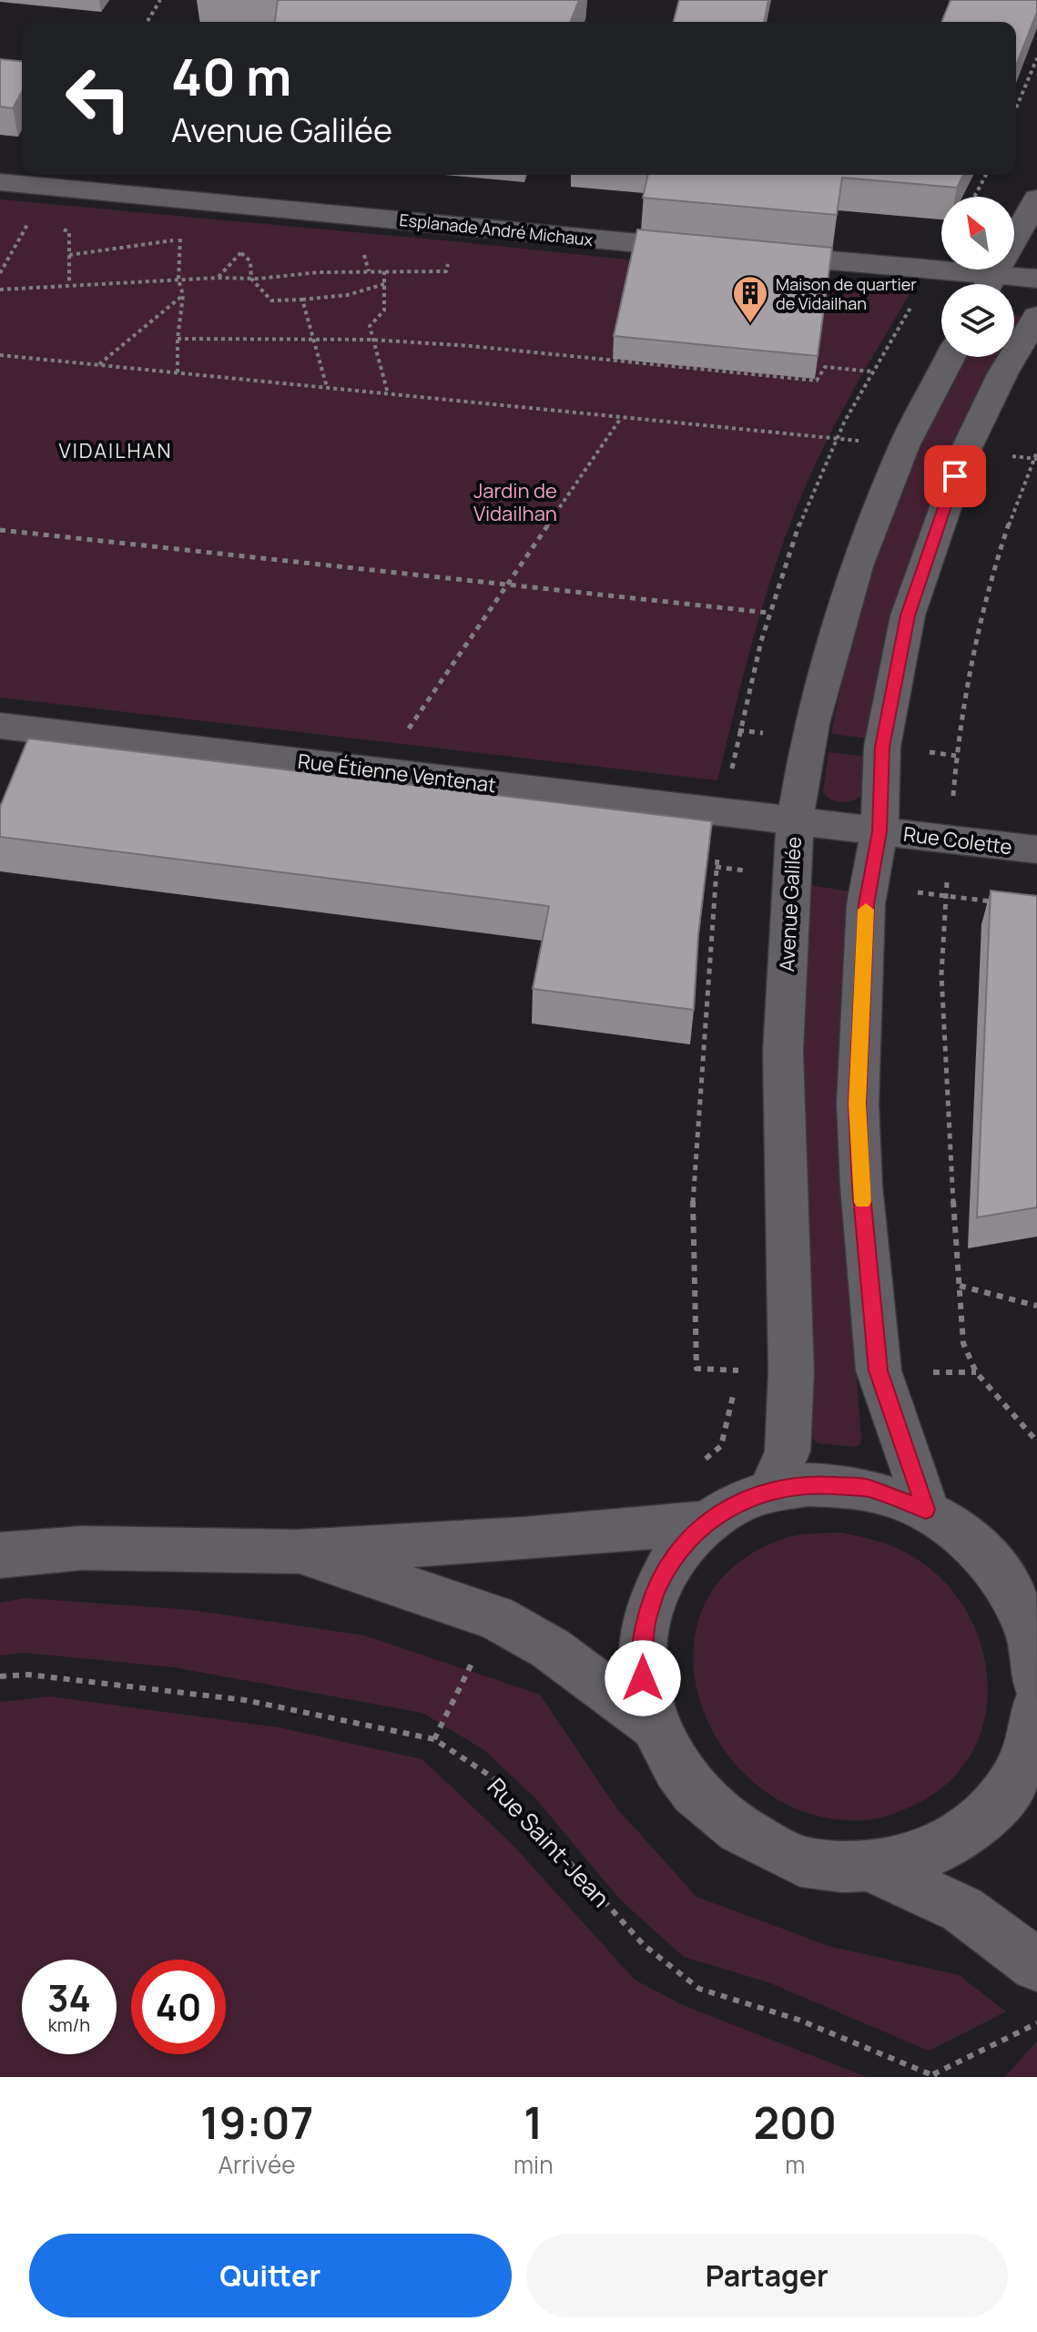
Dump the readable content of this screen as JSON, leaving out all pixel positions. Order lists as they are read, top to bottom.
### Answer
{
  "streets": {
    "street": [
      "Esplanade André Michaux",
      "Rue Étienne Ventenat",
      "Rue Colette",
      "Avenue Galilée"
    ],
    "path": ["Rue Saint-Jean"]
  },
  "crossings": [
    ["Rue Étienne Ventenat", "Rue Colette"],
    ["Rue Étienne Ventenat", "Avenue Galilée"]
  ],
  "districts": ["VIDAILHAN"],
  "parks": ["Jardin de Vidailhan"],
  "places": {
    "building": ["Maison de quartier de Vidailhan"]
  },
  "north": "top left",
  "page": {
    "turn": ["40 m", "Avenue Galilée"],
    "speed": "34 km/h",
    "limit": "40",
    "eta": [
      "19:07",
      "Arrivée",
      "1",
      "min",
      "200",
      "m"
    ],
    "buttons": ["Quitter", "Partager"]
  }
}
